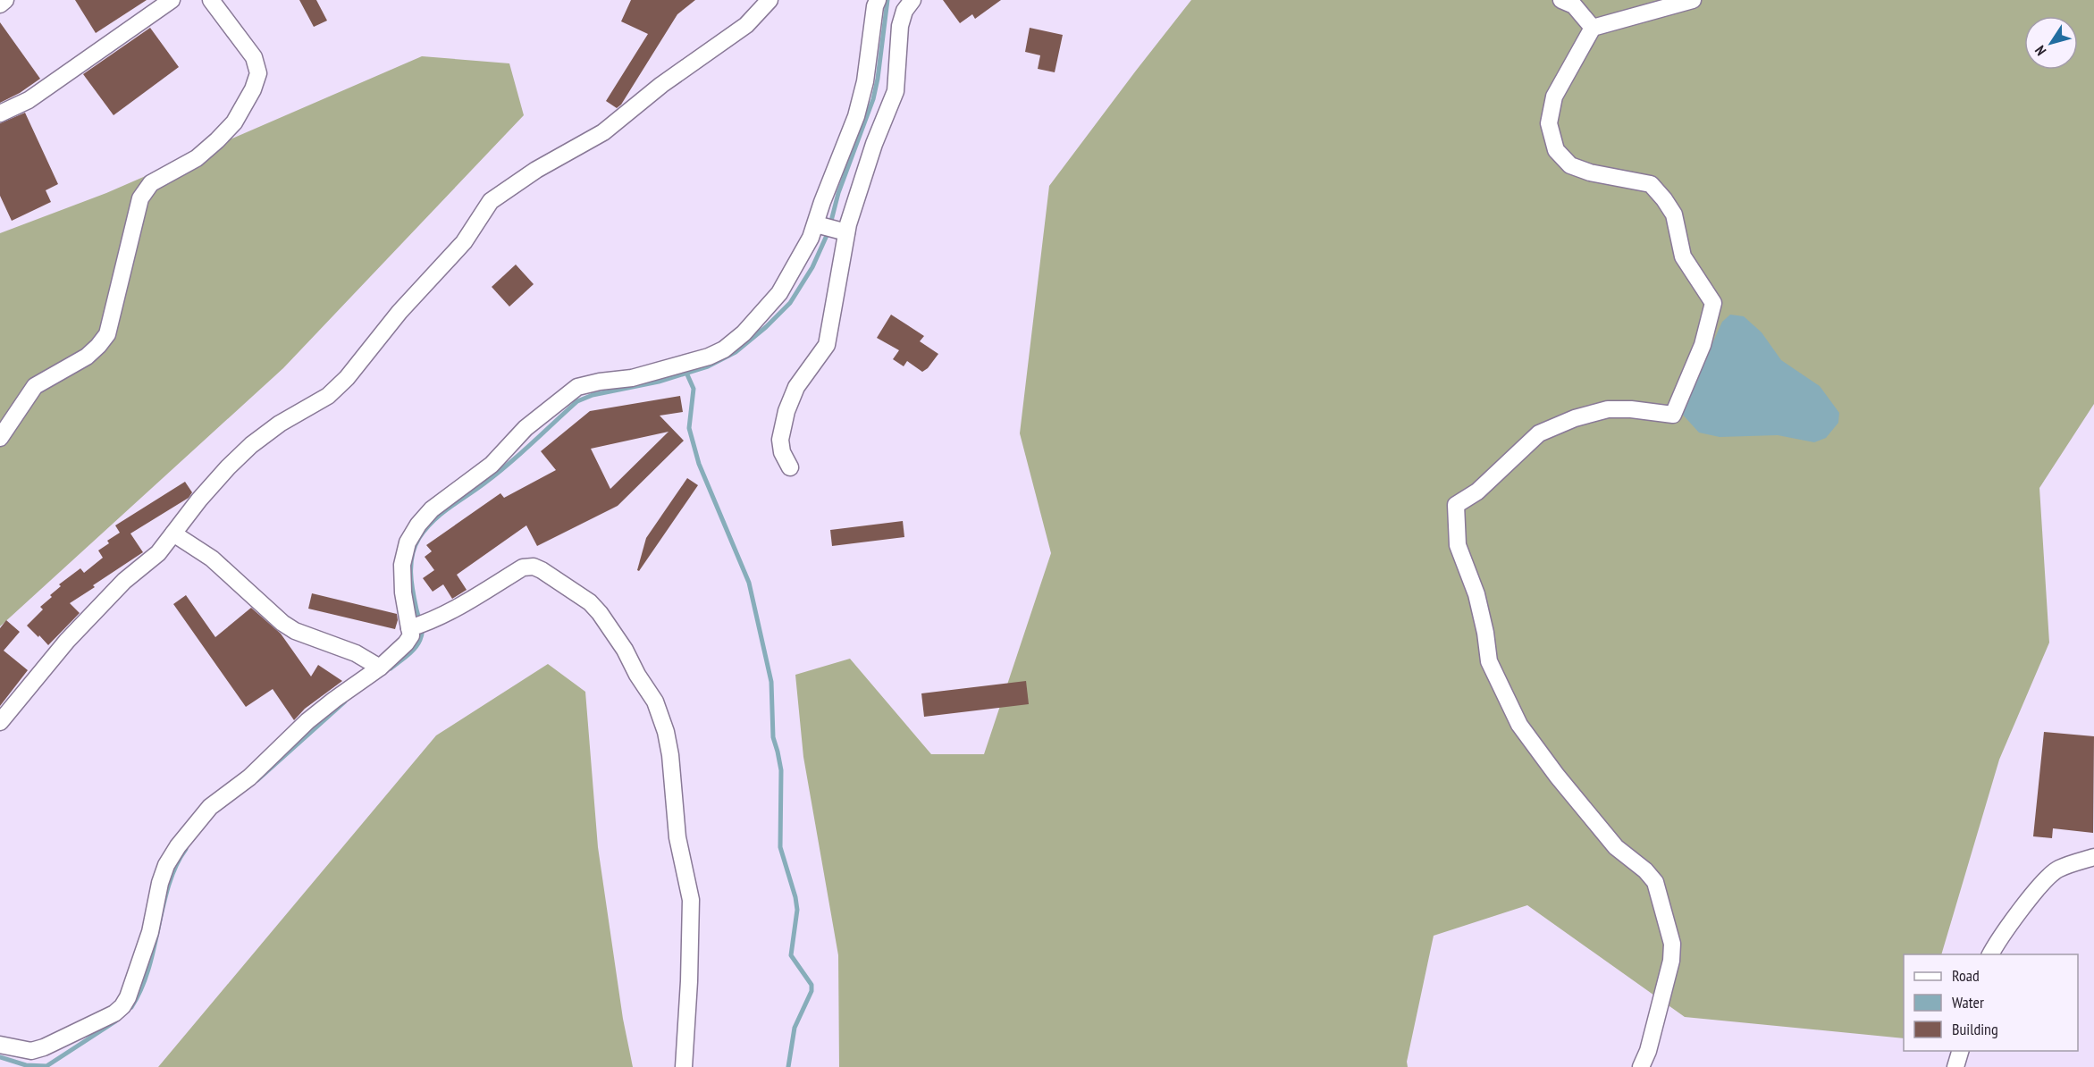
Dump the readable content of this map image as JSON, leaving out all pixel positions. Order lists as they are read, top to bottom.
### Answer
{
  "legend": ["Road", "Water", "Building"],
  "north": "bottom left"
}
